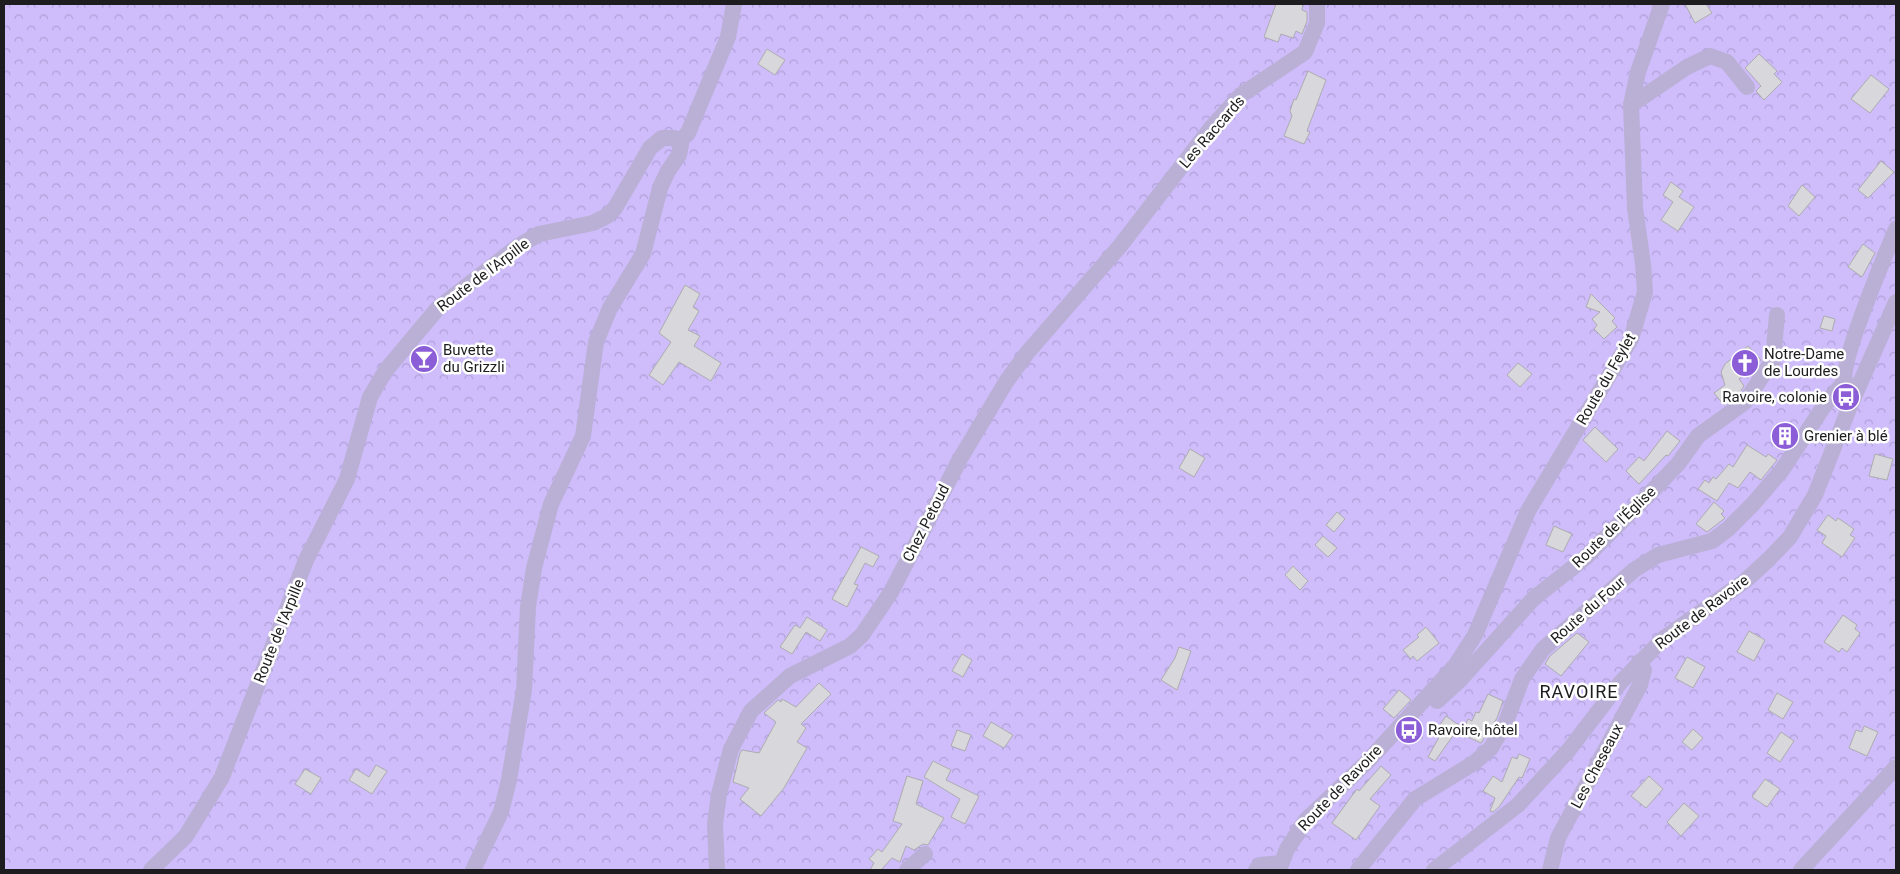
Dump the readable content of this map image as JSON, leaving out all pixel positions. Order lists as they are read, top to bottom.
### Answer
{
  "streets": {
    "street": [
      "Les Raccards",
      "Route de l'Arpille",
      "Route du Feylet",
      "Chez Petoud",
      "Route de l'Église",
      "Route du Four",
      "Route de Ravoire",
      "Les Cheseaux"
    ]
  },
  "crossings": [
    ["Les Raccards", "Chez Petoud"],
    ["Route du Feylet", "Route de l'Église"],
    ["Route du Feylet", "Route de Ravoire"],
    ["Route de l'Église", "Route de Ravoire"],
    ["Route du Four", "Route de Ravoire"],
    ["Route de Ravoire", "Les Cheseaux"]
  ],
  "districts": ["RAVOIRE"],
  "places": {
    "bar": ["Buvette du Grizzli"],
    "church": ["Notre-Dame de Lourdes"],
    "bus stop": ["Ravoire, colonie", "Ravoire, hôtel"],
    "building": ["Grenier à blé"]
  }
}
